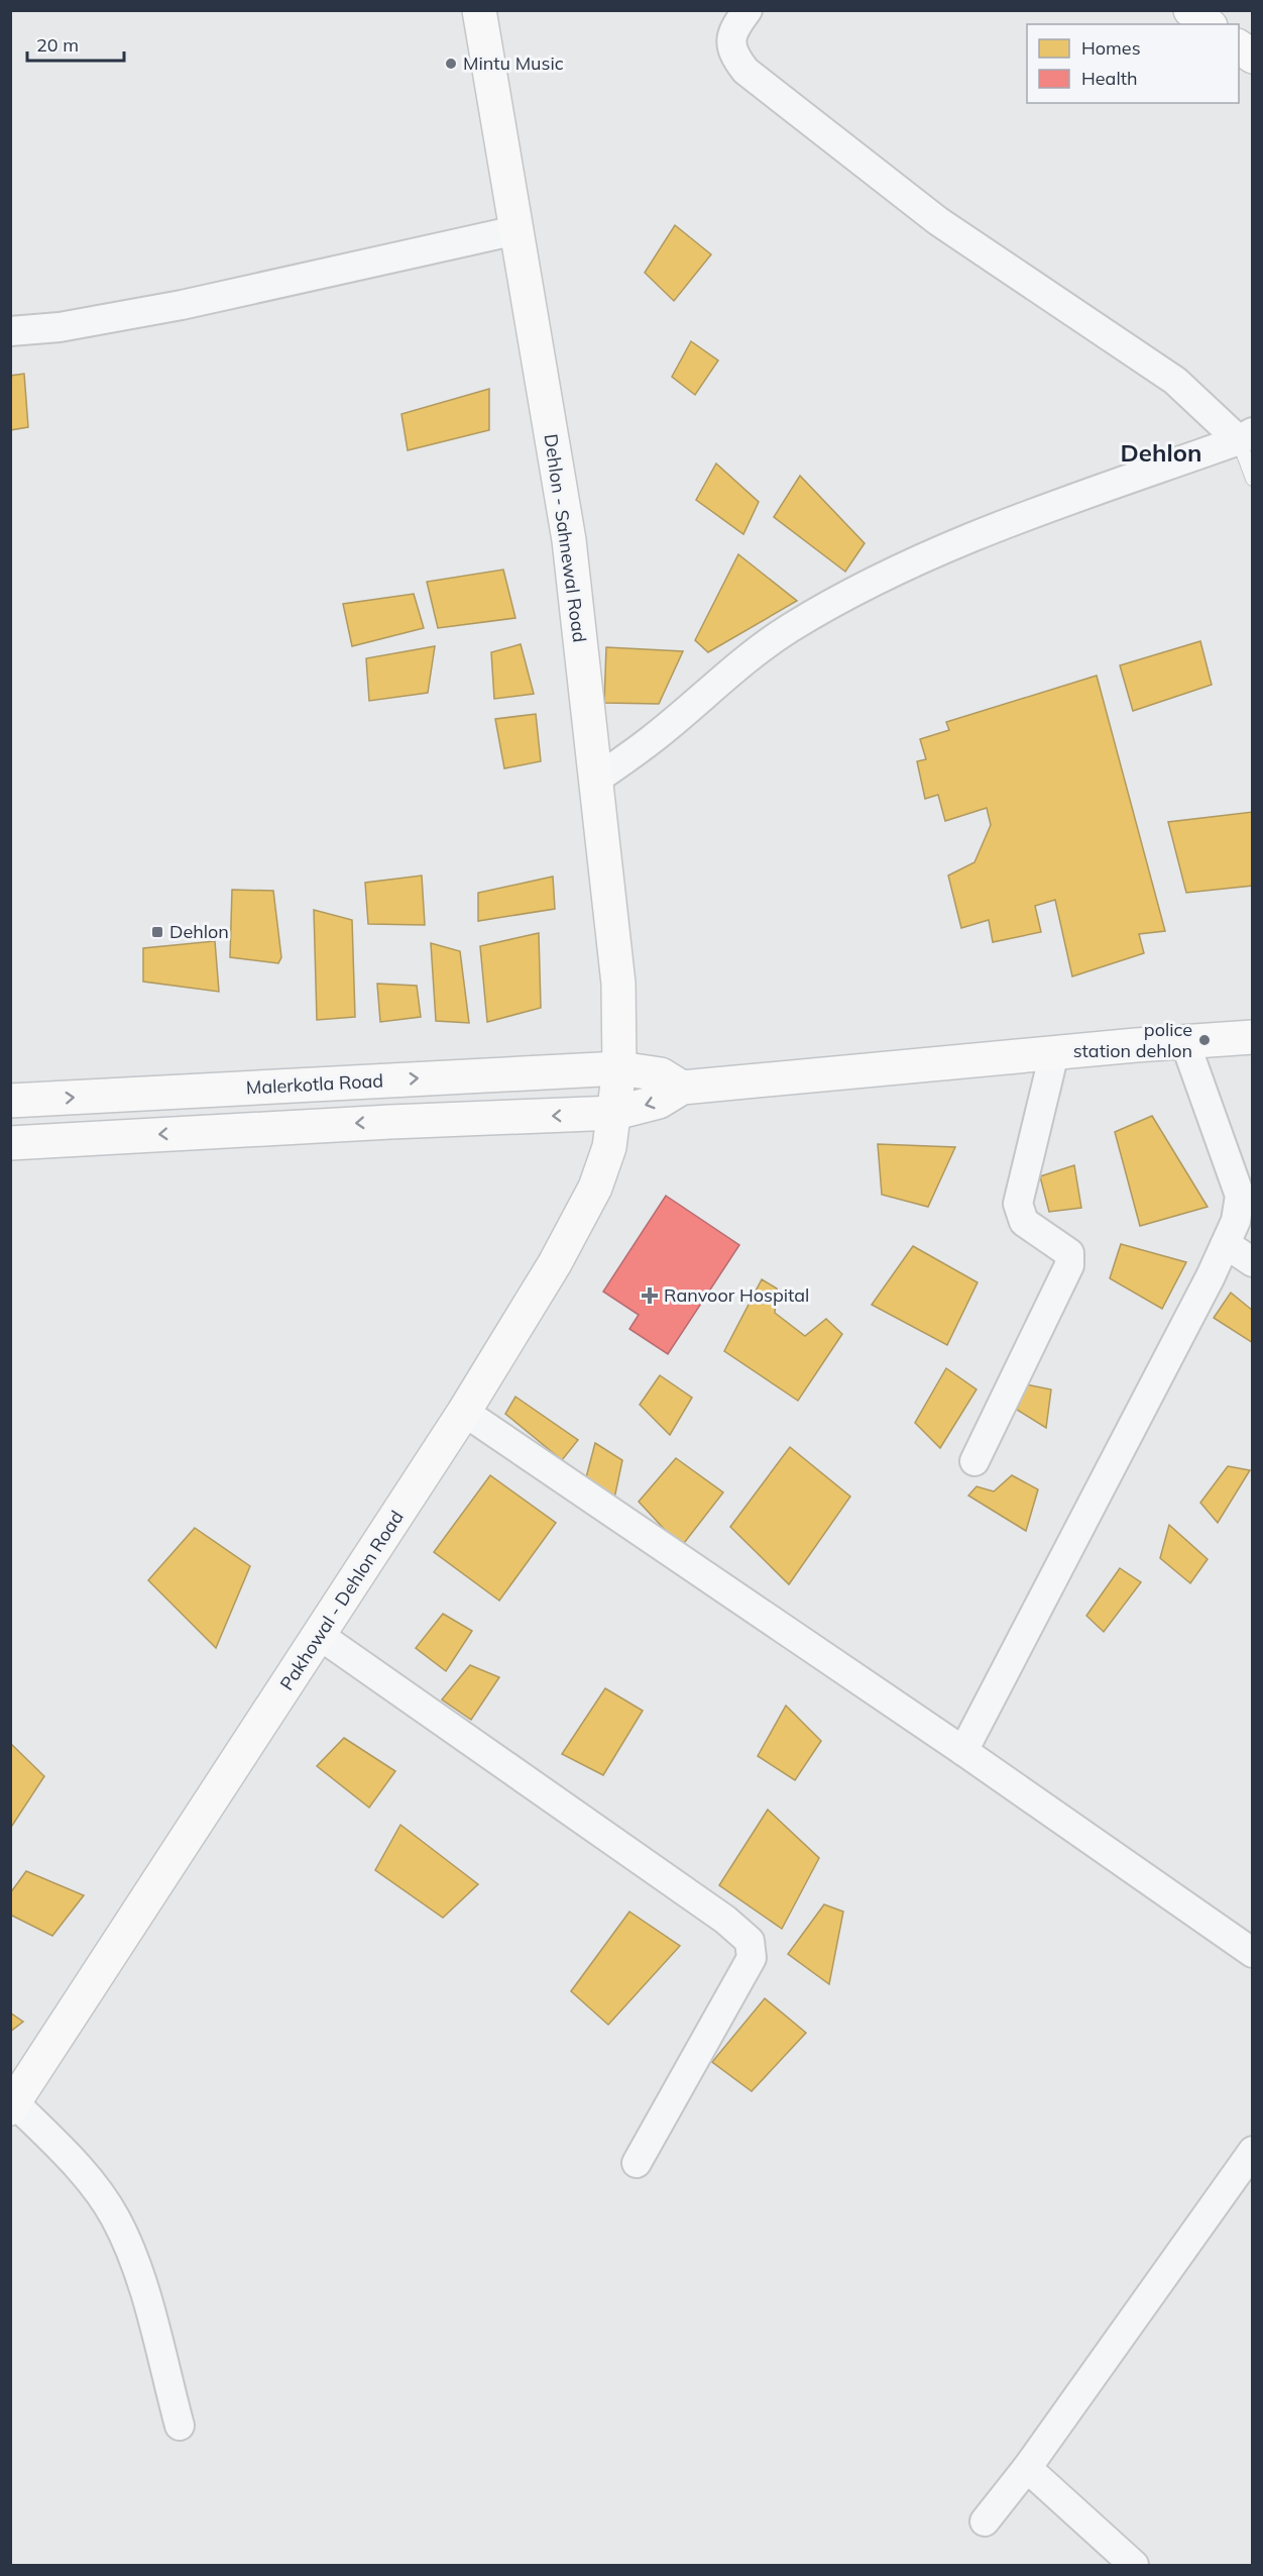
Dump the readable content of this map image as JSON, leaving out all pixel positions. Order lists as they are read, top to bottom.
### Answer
{
  "streets": {
    "street": ["Dehlon - Sahnewal Road", "Malerkotla Road", "Pakhowal - Dehlon Road"]
  },
  "crossings": [
    ["Dehlon - Sahnewal Road", "Malerkotla Road"],
    ["Dehlon - Sahnewal Road", "Pakhowal - Dehlon Road"],
    ["Malerkotla Road", "Pakhowal - Dehlon Road"]
  ],
  "districts": ["Dehlon"],
  "places": {
    "other": ["Mintu Music", "police station dehlon"],
    "transit": ["Dehlon"],
    "health": ["Ranvoor Hospital"]
  },
  "legend": ["Homes", "Health"],
  "scale_bar": "20 m"
}
